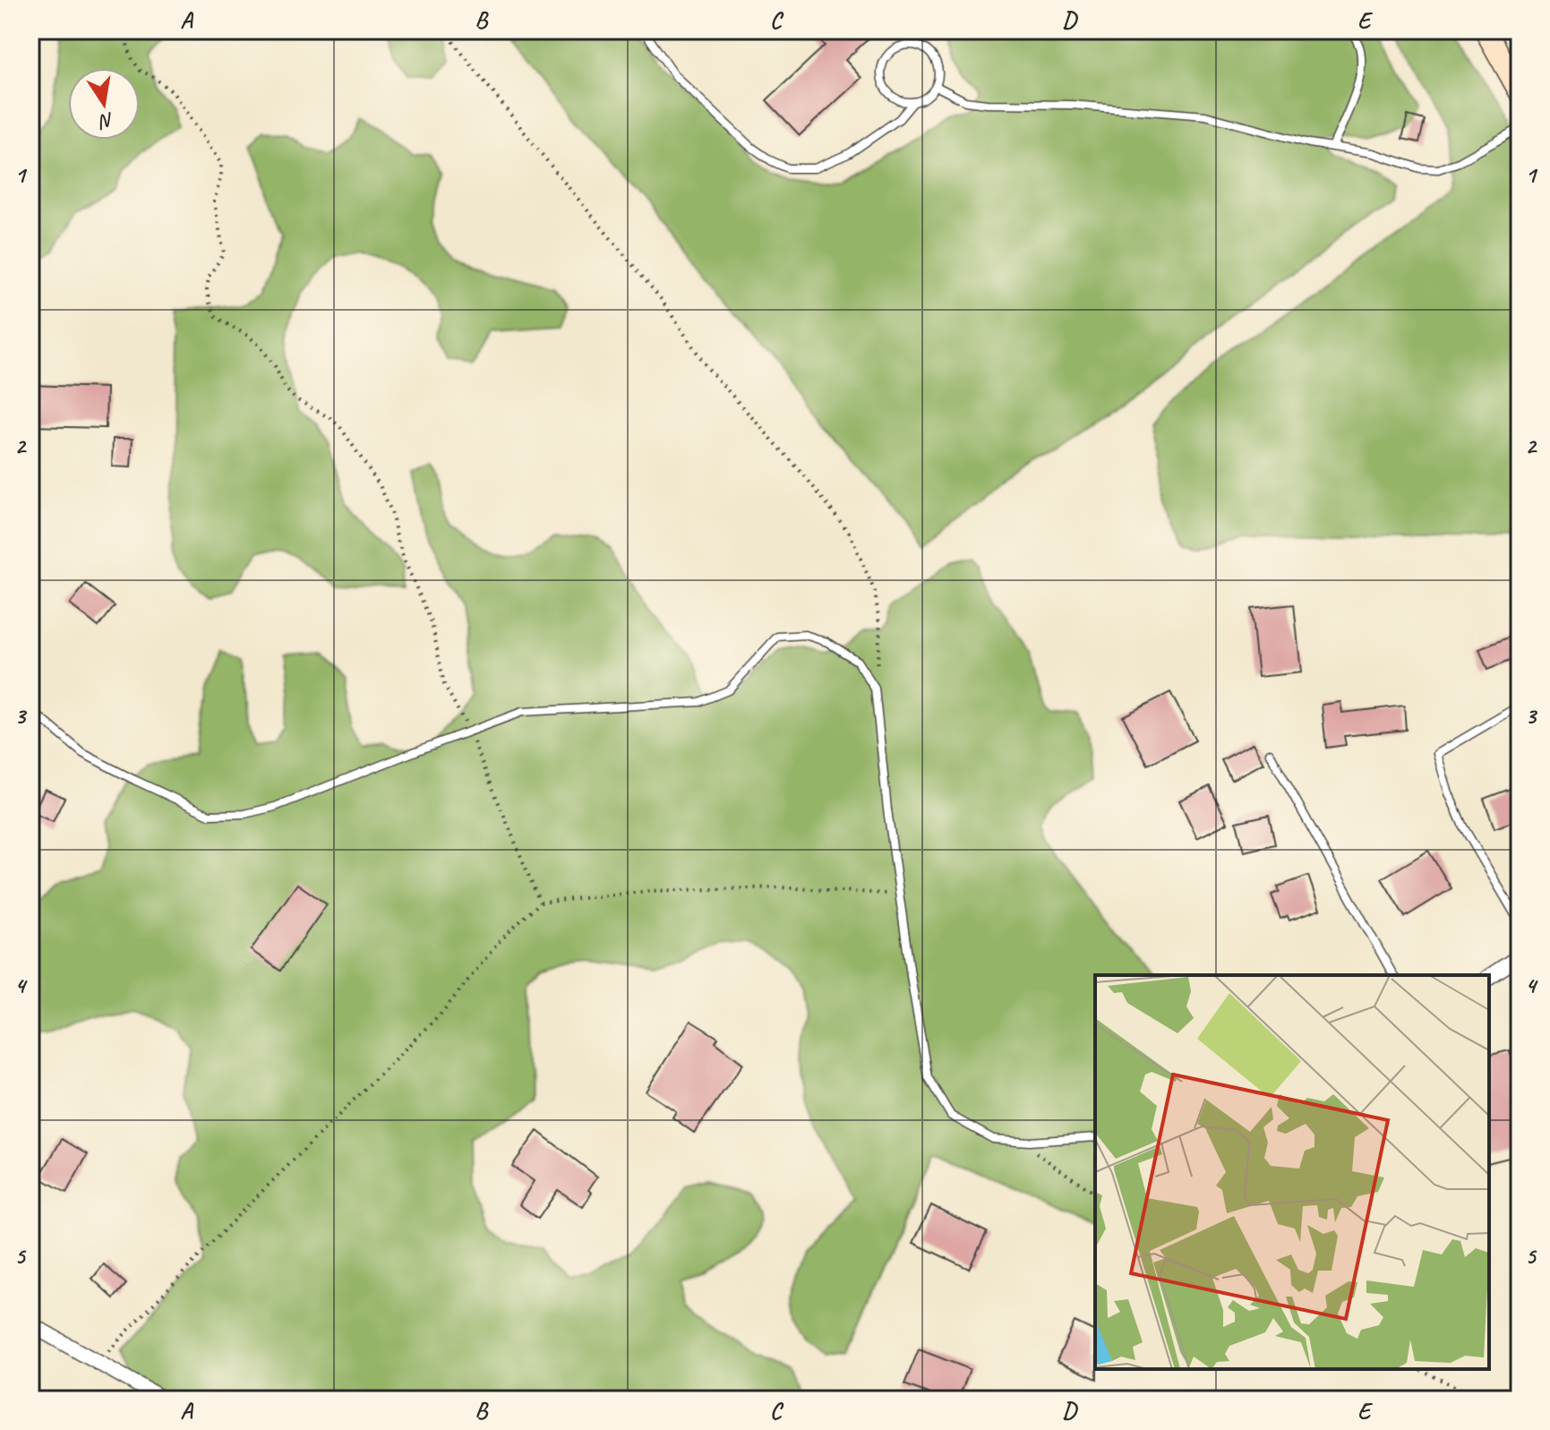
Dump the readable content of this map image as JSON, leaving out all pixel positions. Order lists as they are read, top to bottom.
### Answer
{
  "north": "bottom",
  "grid": {
    "columns": [
      "A",
      "B",
      "C",
      "D",
      "E"
    ],
    "rows": [
      "1",
      "2",
      "3",
      "4",
      "5"
    ]
  }
}
